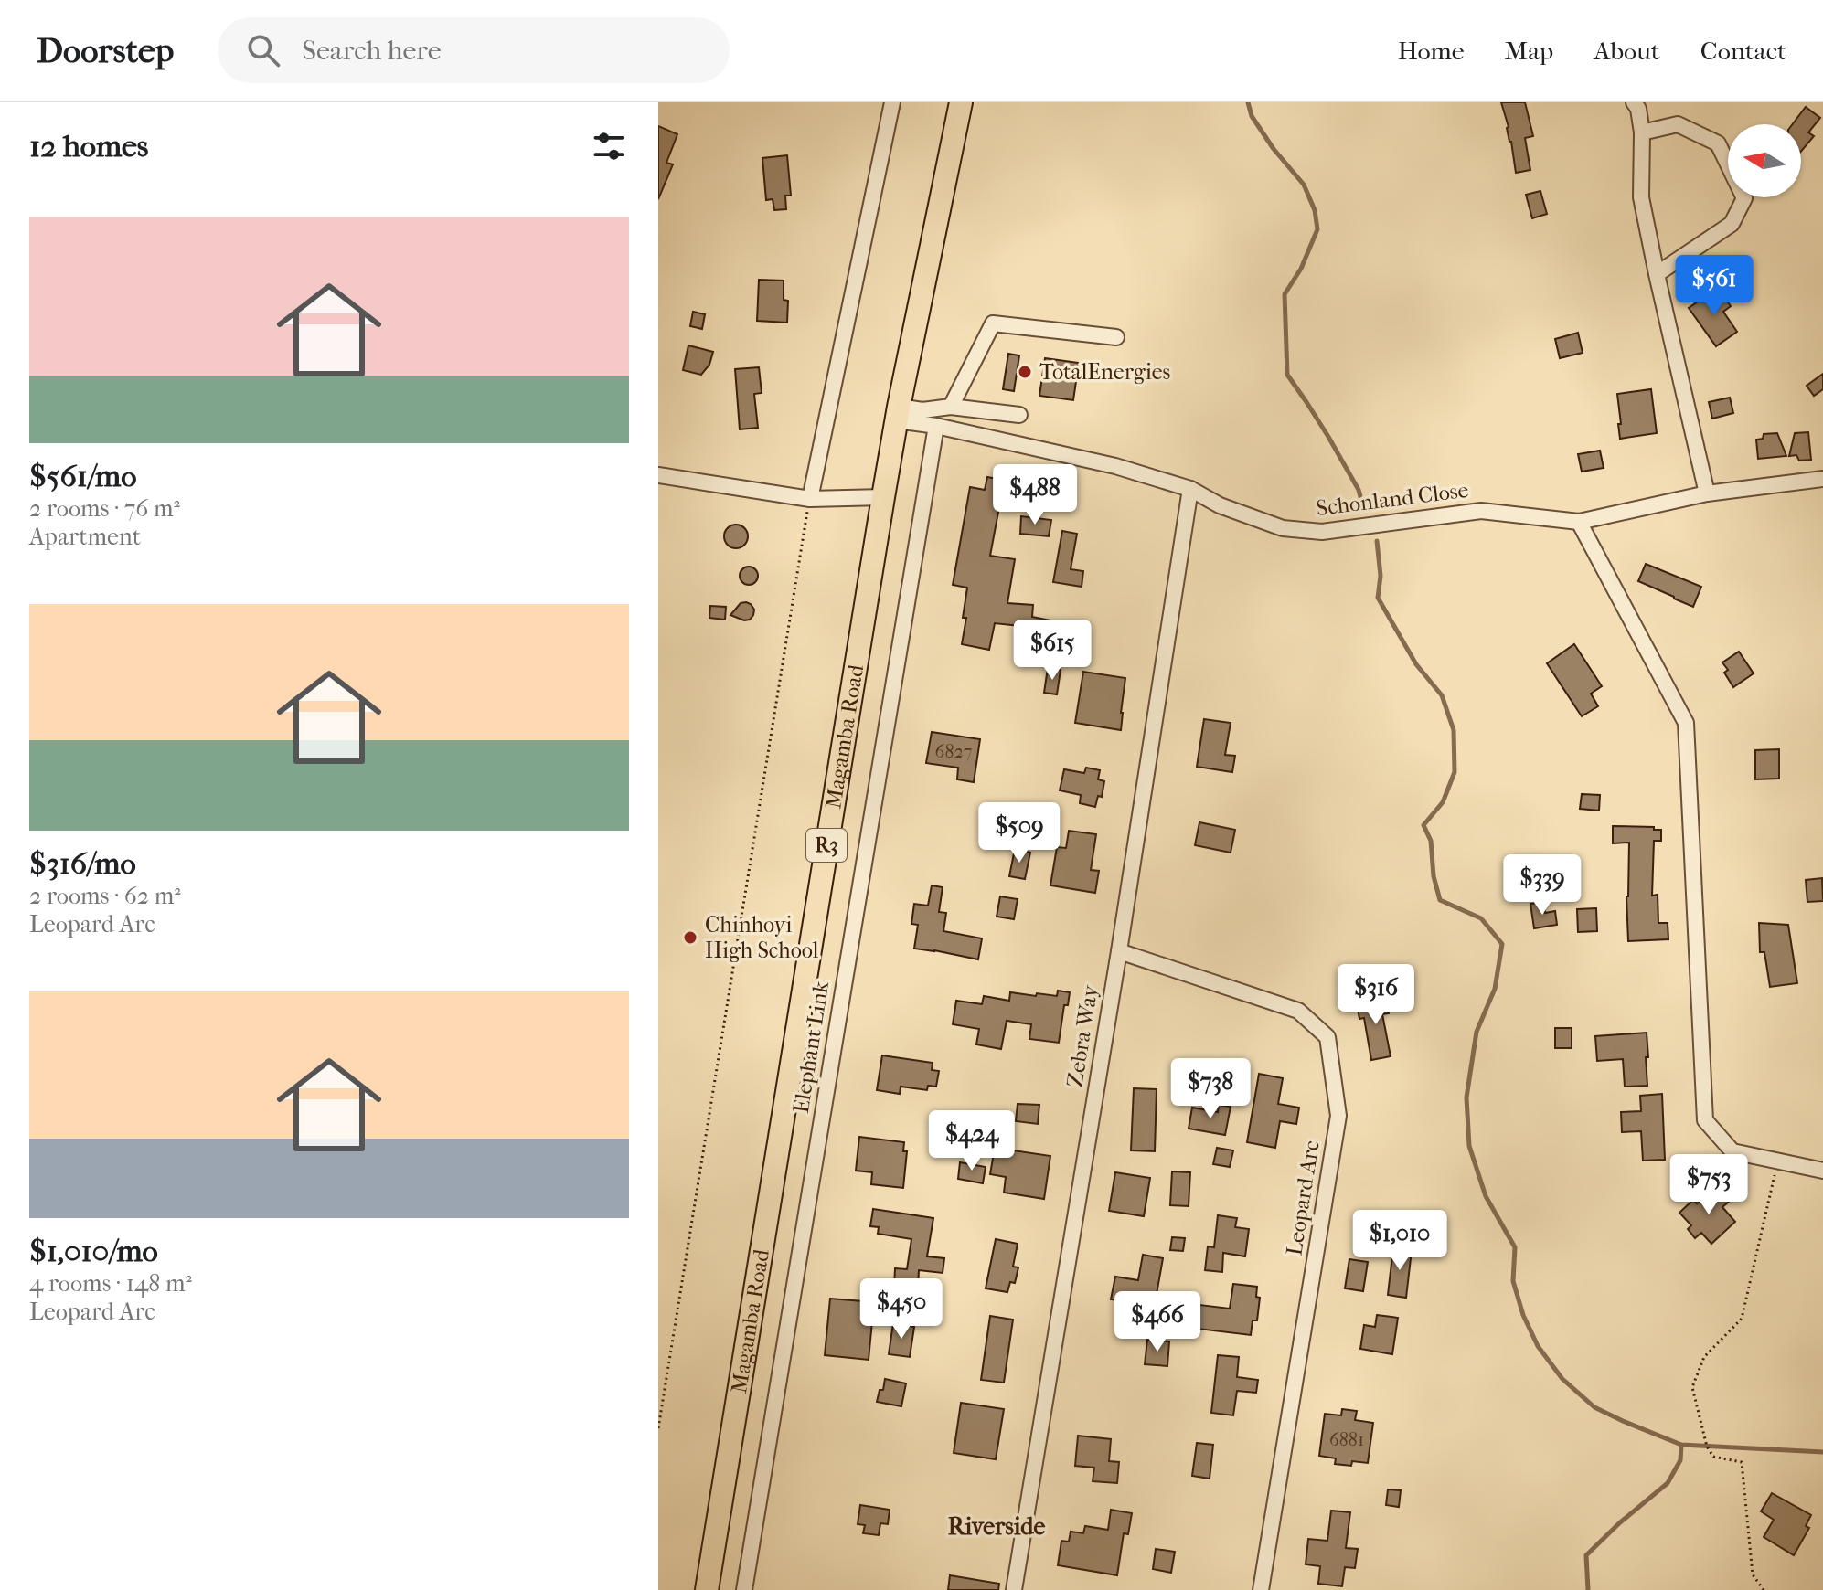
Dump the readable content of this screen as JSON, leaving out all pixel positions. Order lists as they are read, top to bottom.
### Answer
{
  "streets": {
    "highway": ["Magamba Road", "R3"],
    "street": [
      "Schonland Close",
      "Zebra Way",
      "Elephant Link",
      "Leopard Arc"
    ]
  },
  "crossings": [
    ["Schonland Close", "Magamba Road"],
    ["Schonland Close", "Zebra Way"],
    ["Schonland Close", "Elephant Link"],
    ["Zebra Way", "Leopard Arc"]
  ],
  "districts": ["Riverside"],
  "places": ["TotalEnergies", "Chinhoyi High School"],
  "house_numbers": ["6827", "6881"],
  "north": "left",
  "page": {
    "header": "Doorstep",
    "search": "Search here",
    "nav": [
      "Home",
      "Map",
      "About",
      "Contact"
    ],
    "heading": "12 homes",
    "list": [
      {
        "name": "$561/mo",
        "note": "2 rooms · 76 m² · Apartment"
      },
      {
        "name": "$316/mo",
        "note": "2 rooms · 62 m² · Leopard Arc"
      },
      {
        "name": "$1,010/mo",
        "note": "4 rooms · 148 m² · Leopard Arc"
      }
    ],
    "price": [
      "$561",
      "$488",
      "$615",
      "$509",
      "$339",
      "$316",
      "$738",
      "$424",
      "$753",
      "$1,010",
      "$450",
      "$466"
    ]
  }
}
